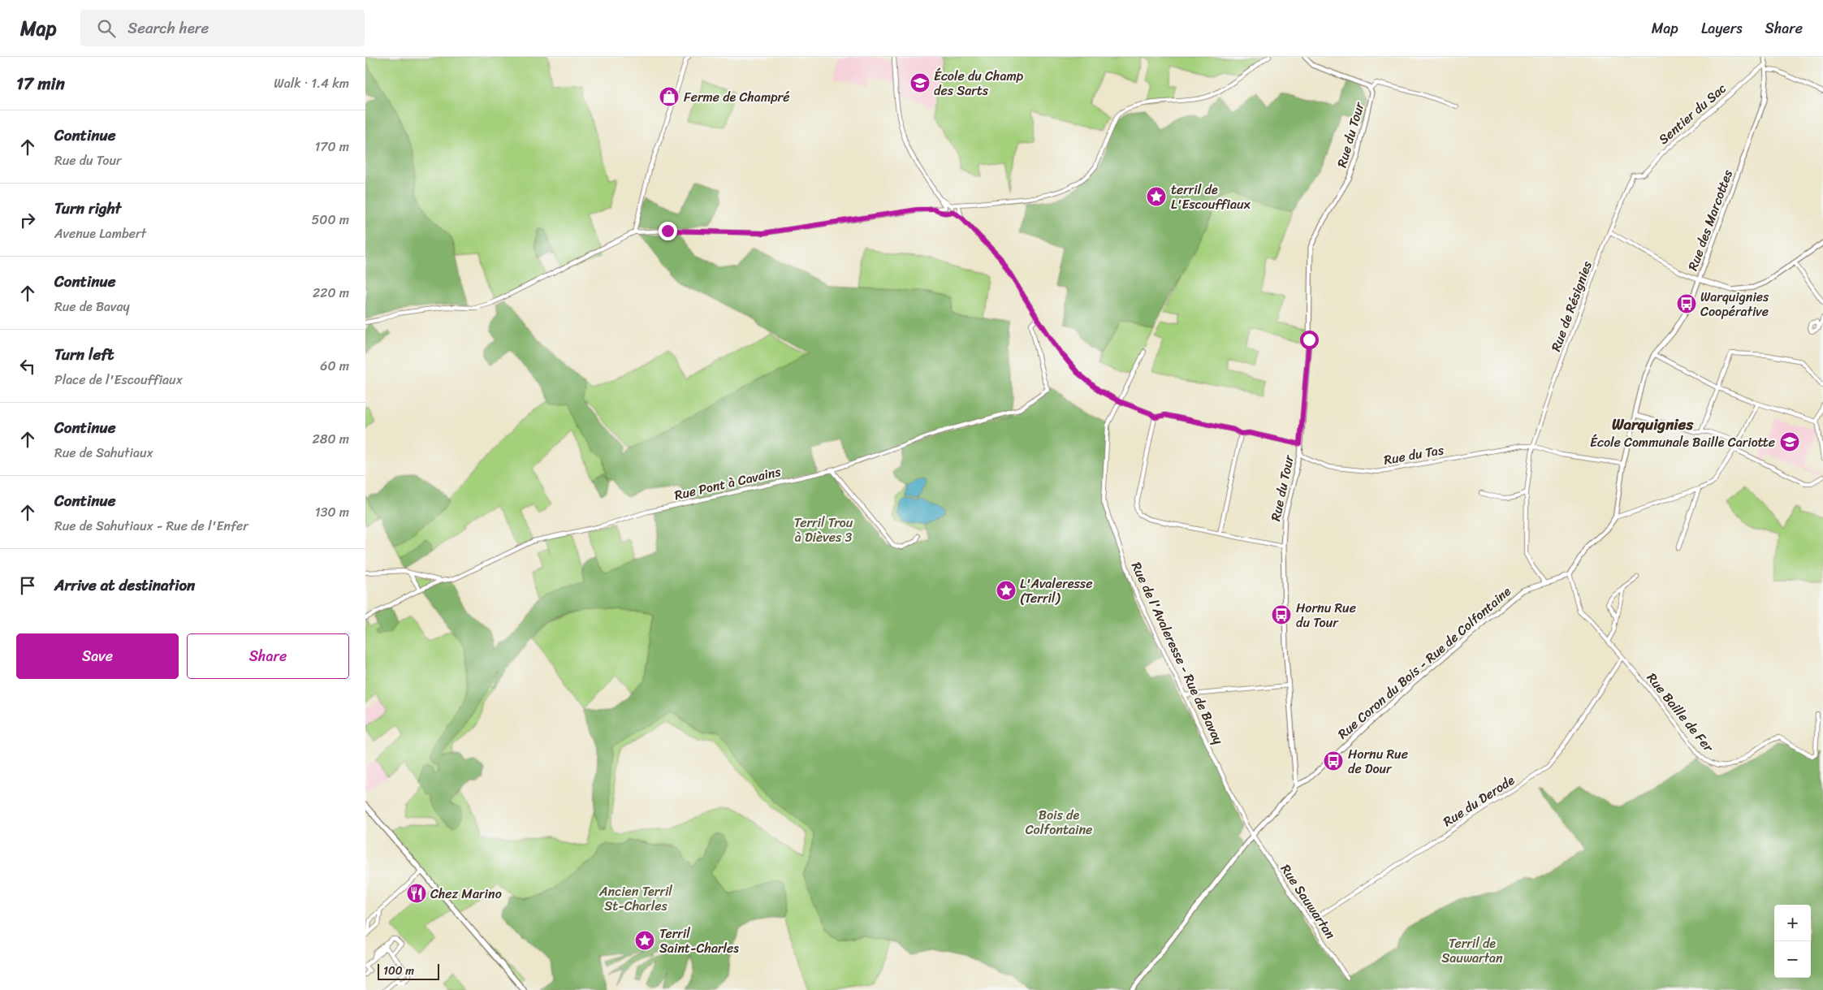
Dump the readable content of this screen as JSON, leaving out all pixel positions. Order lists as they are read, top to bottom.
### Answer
{
  "streets": {
    "street": [
      "Sentier du Sac",
      "Rue du Tour",
      "Rue des Marcottes",
      "Rue de Résignies",
      "Rue du Tas",
      "Rue Pont à Cavains",
      "Rue de l'Avaleresse - Rue de Bavay",
      "Rue Coron du Bois - Rue de Colfontaine",
      "Rue Baille de Fer",
      "Rue du Derode",
      "Rue Sauwartan"
    ]
  },
  "crossings": [
    ["Sentier du Sac", "Rue des Marcottes"],
    ["Sentier du Sac", "Rue de Résignies"],
    ["Rue du Tour", "Rue du Tas"],
    ["Rue du Tour", "Rue Coron du Bois - Rue de Colfontaine"],
    ["Rue des Marcottes", "Rue de Résignies"],
    ["Rue de Résignies", "Rue du Tas"],
    ["Rue de l'Avaleresse - Rue de Bavay", "Rue Coron du Bois - Rue de Colfontaine"],
    ["Rue de l'Avaleresse - Rue de Bavay", "Rue Sauwartan"],
    ["Rue Coron du Bois - Rue de Colfontaine", "Rue Baille de Fer"],
    ["Rue Coron du Bois - Rue de Colfontaine", "Rue Sauwartan"],
    ["Rue Baille de Fer", "Rue du Derode"],
    ["Rue du Derode", "Rue Sauwartan"]
  ],
  "districts": ["Warquignies"],
  "parks": [
    "Terril Trou à Dièves 3",
    "Bois de Colfontaine",
    "Ancien Terril St-Charles",
    "Terril de Sauwartan"
  ],
  "places": {
    "school or university": ["École du Champ des Sarts", "École Communale Baille Cariotte"],
    "shop": ["Ferme de Champré"],
    "place": ["terril de L'Escouffiaux", "L'Avaleresse (Terril)", "Terril Saint-Charles"],
    "bus stop": ["Warquignies Coopérative", "Hornu Rue du Tour", "Hornu Rue de Dour"],
    "restaurant": ["Chez Marino"]
  },
  "scale_bar": "100 m",
  "page": {
    "header": "Map",
    "search": "Search here",
    "nav": ["Map", "Layers", "Share"],
    "heading": ["17 min", "Walk · 1.4 km"],
    "list": [
      ["Continue", "Rue du Tour", "170 m"],
      ["Turn right", "Avenue Lambert", "500 m"],
      ["Continue", "Rue de Bavay", "220 m"],
      ["Turn left", "Place de l'Escouffiaux", "60 m"],
      ["Continue", "Rue de Sahutiaux", "280 m"],
      ["Continue", "Rue de Sahutiaux - Rue de l'Enfer", "130 m"],
      "Arrive at destination"
    ],
    "buttons": ["Save", "Share"],
    "map_buttons": ["+", "−"],
    "scale": "100 m"
  }
}
